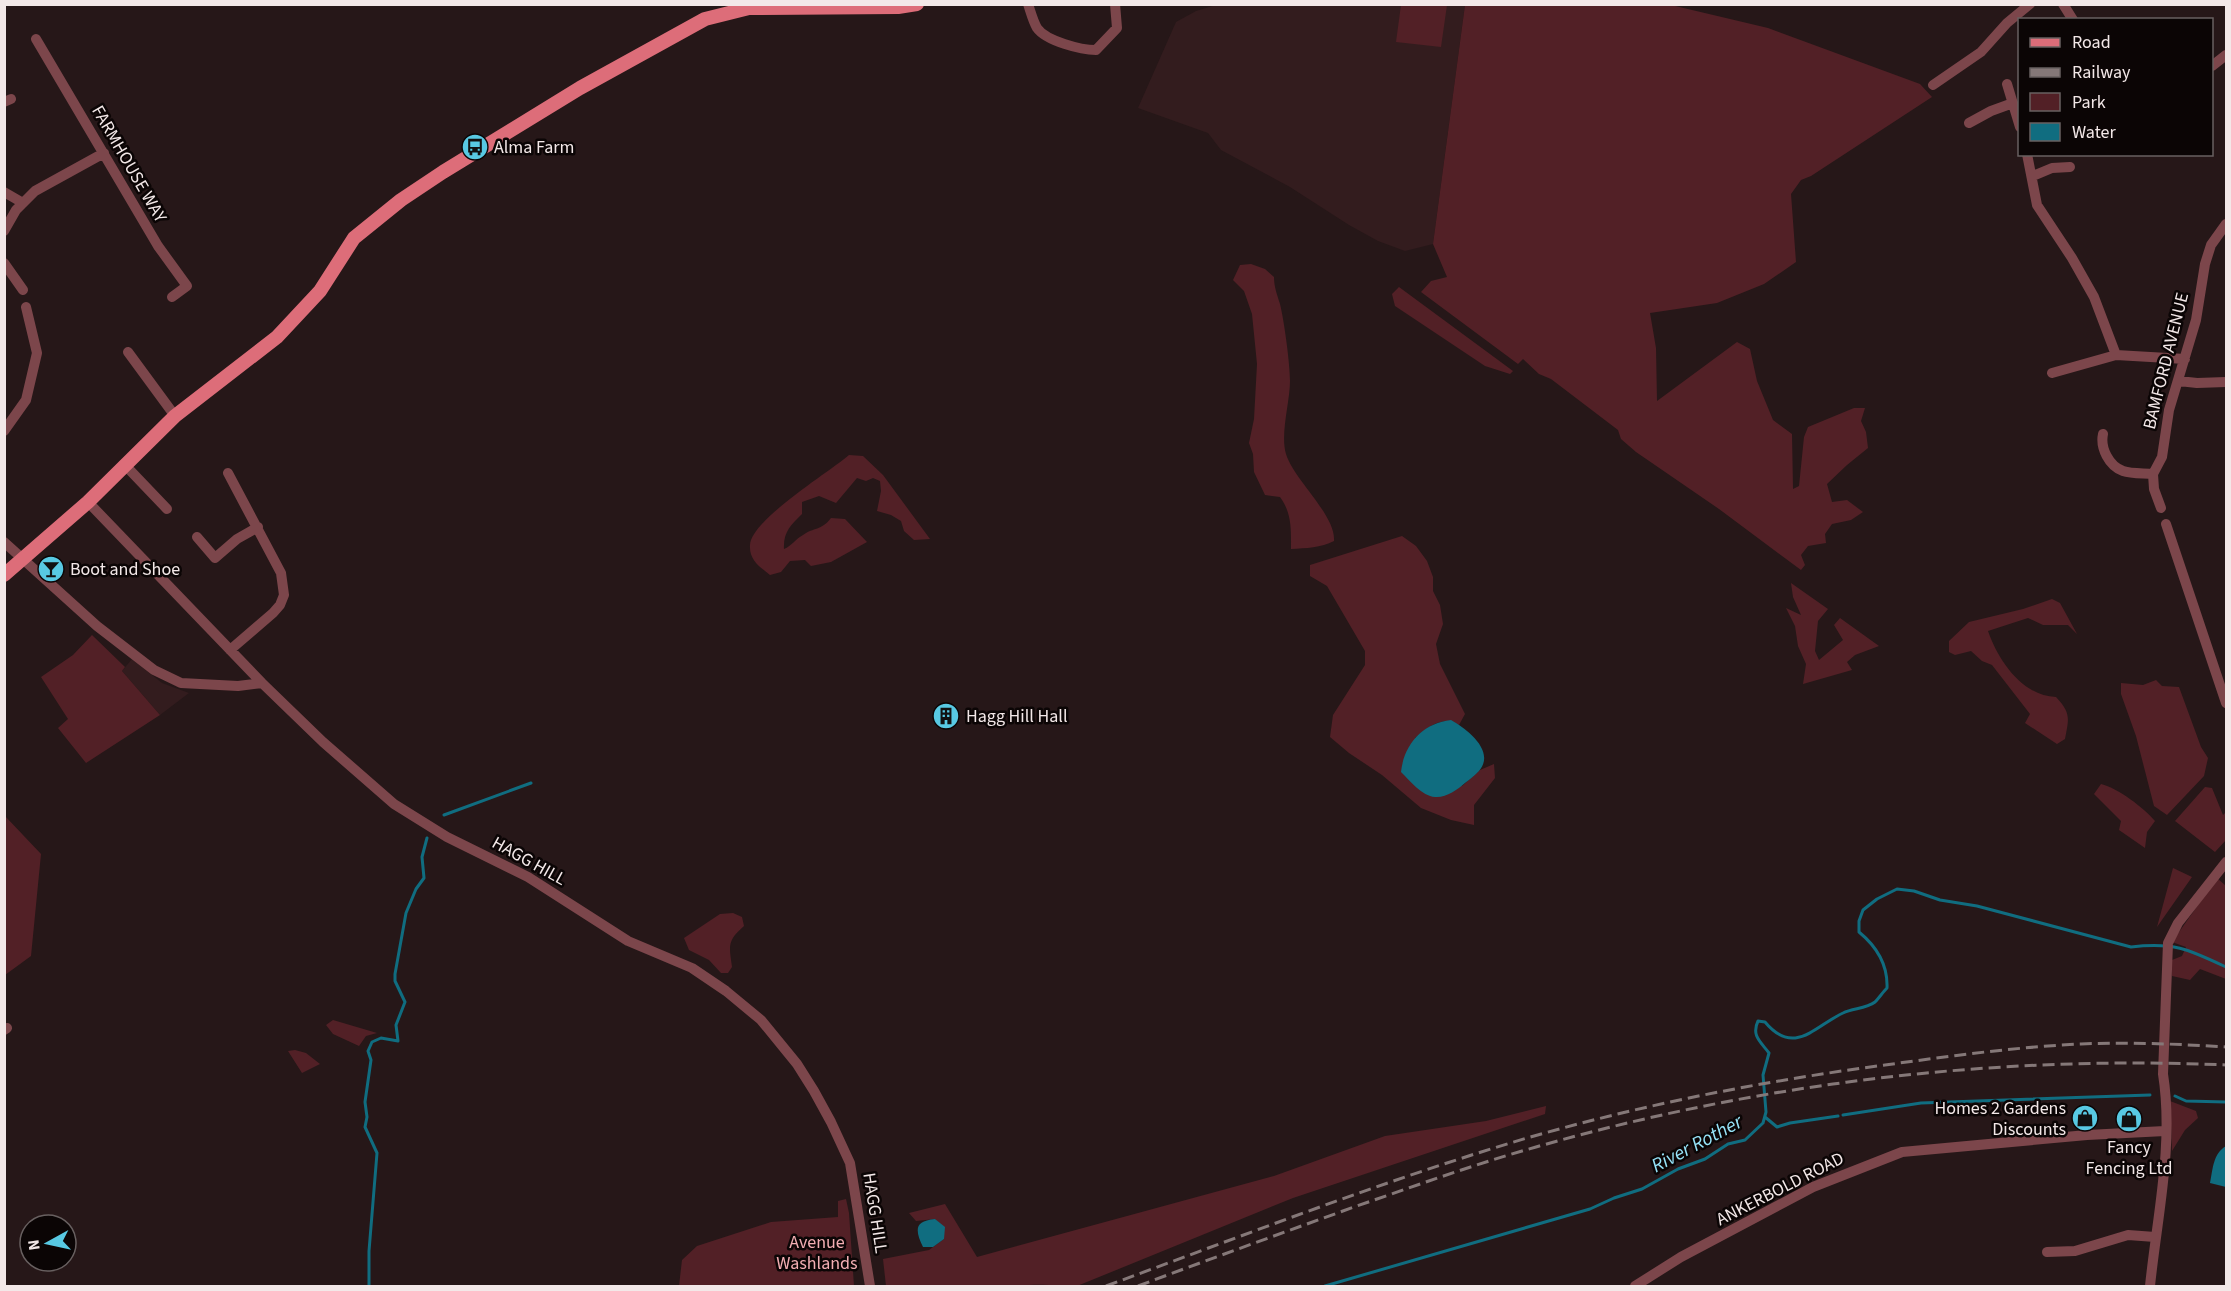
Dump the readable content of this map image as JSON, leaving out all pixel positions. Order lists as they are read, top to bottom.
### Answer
{
  "streets": {
    "street": [
      "FARMHOUSE WAY",
      "BAMFORD AVENUE",
      "HAGG HILL",
      "ANKERBOLD ROAD"
    ]
  },
  "water": ["River Rother"],
  "parks": ["Avenue Washlands"],
  "places": {
    "bus stop": ["Alma Farm"],
    "bar": ["Boot and Shoe"],
    "building": ["Hagg Hill Hall"],
    "shop": ["Homes 2 Gardens Discounts", "Fancy Fencing Ltd"]
  },
  "legend": [
    "Road",
    "Railway",
    "Park",
    "Water"
  ],
  "north": "left"
}
